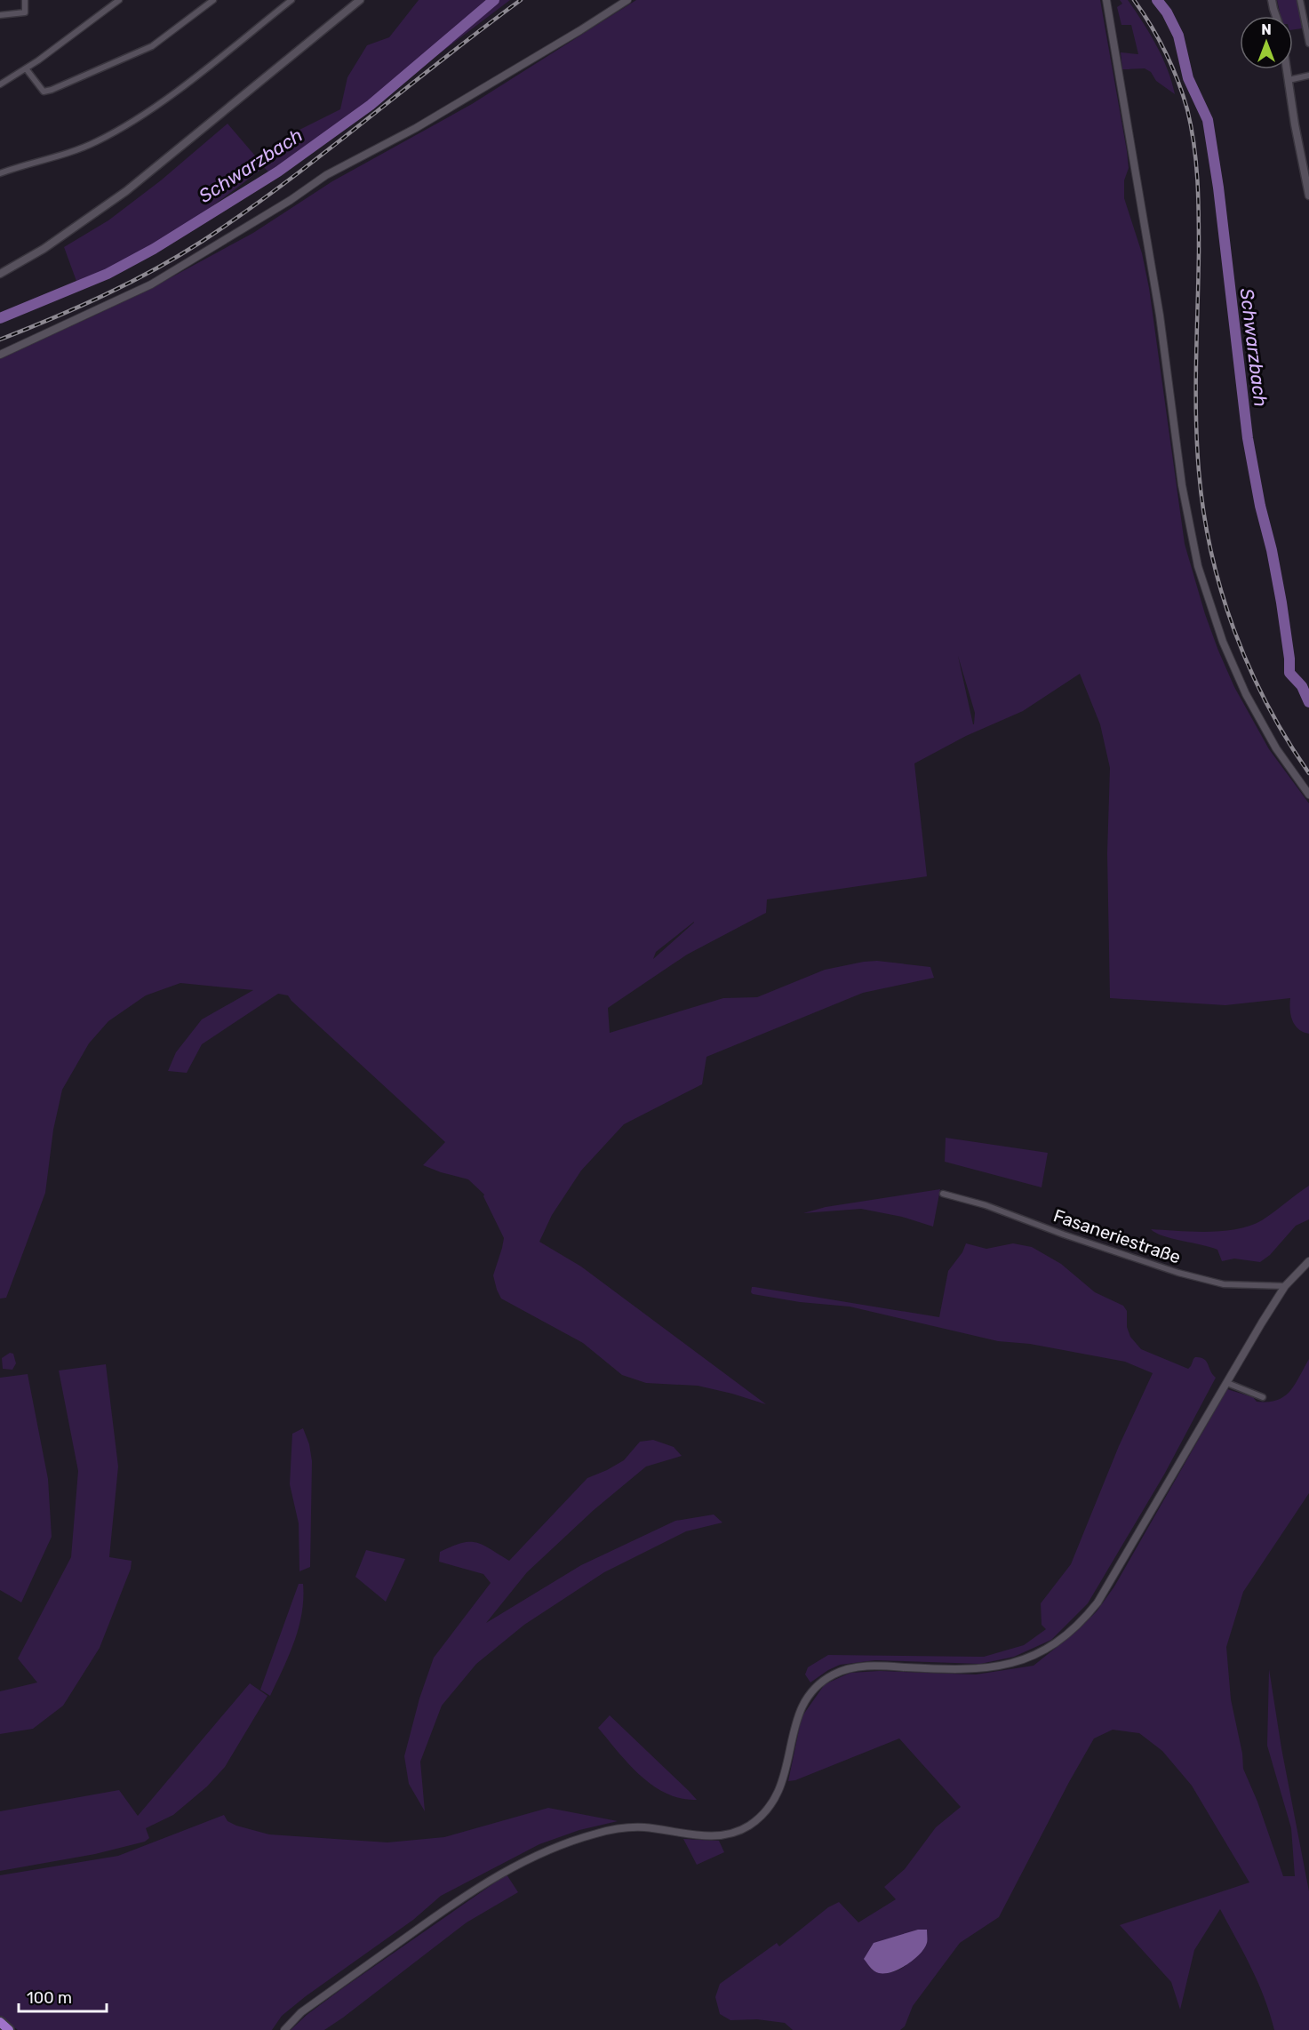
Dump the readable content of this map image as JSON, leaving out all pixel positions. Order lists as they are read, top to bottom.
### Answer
{
  "streets": {
    "street": ["Fasaneriestraße"]
  },
  "water": ["Schwarzbach"],
  "scale_bar": "100 m",
  "north": "top"
}
